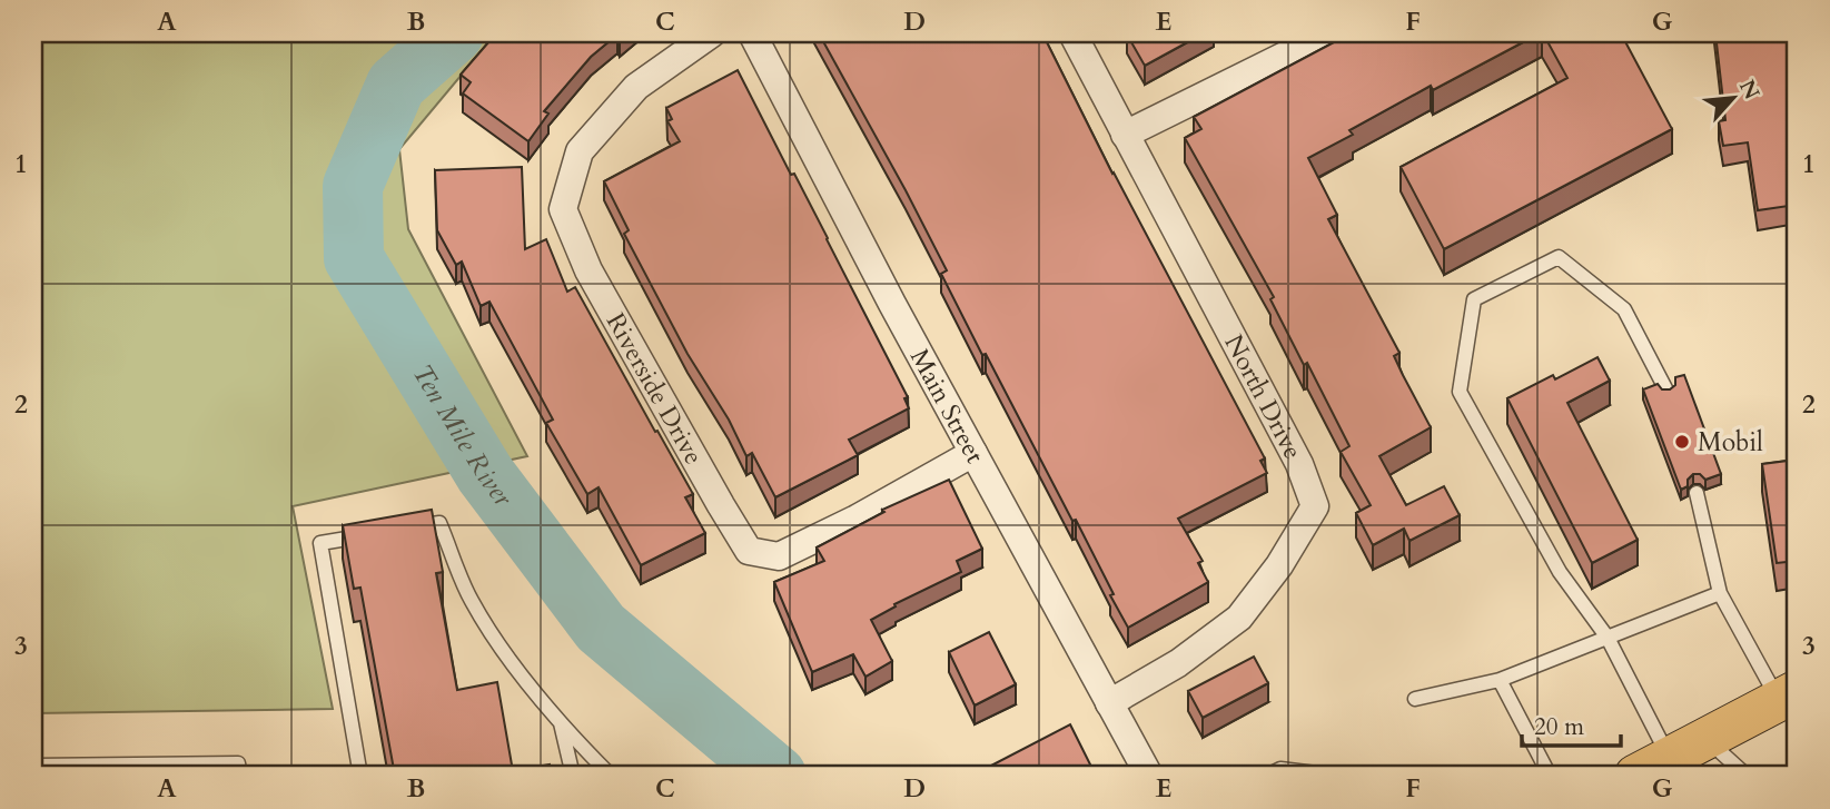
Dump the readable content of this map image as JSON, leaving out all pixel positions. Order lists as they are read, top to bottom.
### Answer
{
  "streets": {
    "street": ["Riverside Drive", "North Drive", "Main Street"]
  },
  "crossings": [
    ["Riverside Drive", "Main Street"],
    ["North Drive", "Main Street"]
  ],
  "water": ["Ten Mile River"],
  "places": ["Mobil"],
  "scale_bar": "20 m",
  "north": "top right",
  "grid": {
    "columns": [
      "A",
      "B",
      "C",
      "D",
      "E",
      "F",
      "G"
    ],
    "rows": ["1", "2", "3"]
  }
}
